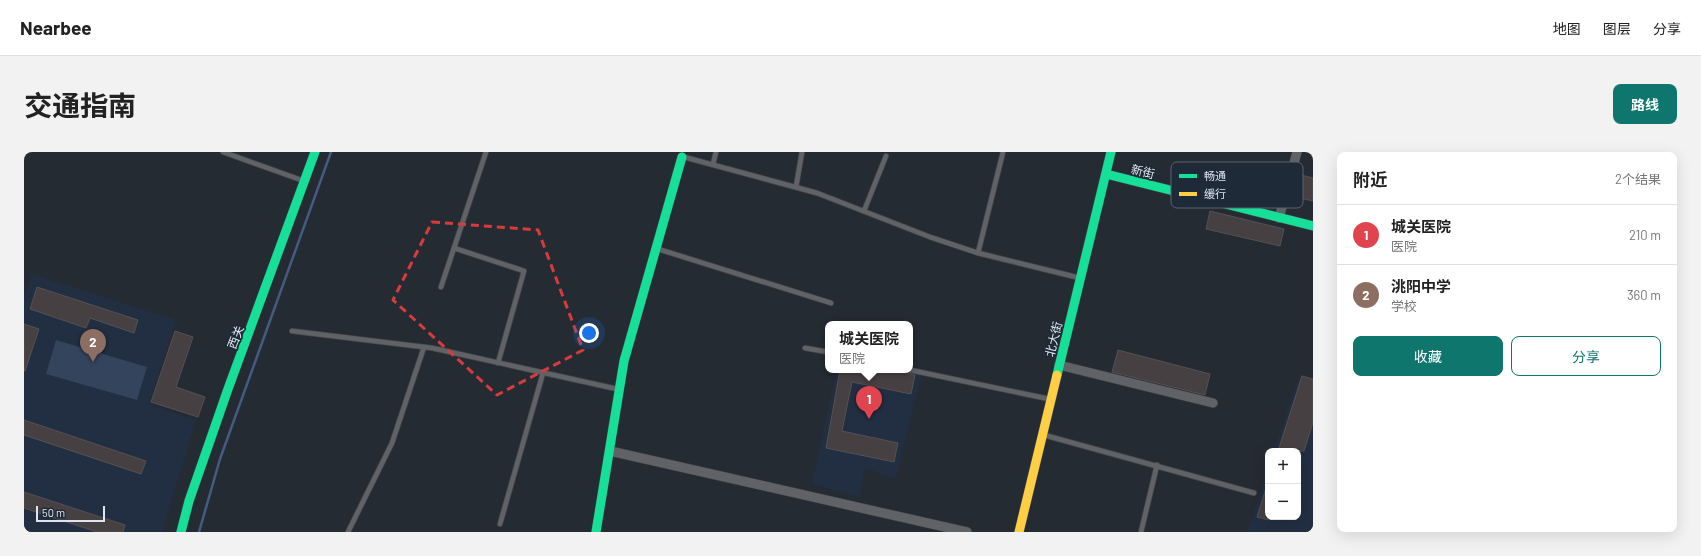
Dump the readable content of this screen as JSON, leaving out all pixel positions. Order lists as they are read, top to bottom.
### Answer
{
  "streets": {
    "street": ["新街", "西关", "北大街"]
  },
  "crossings": [
    ["新街", "北大街"]
  ],
  "legend": ["畅通", "缓行"],
  "scale_bar": "50 m",
  "page": {
    "header": "Nearbee",
    "nav": ["地图", "图层", "分享"],
    "title": "交通指南",
    "buttons": [
      "路线",
      ["收藏", "分享"]
    ],
    "heading": ["附近", "2个结果"],
    "list": [
      {
        "mark": "1",
        "name": "城关医院",
        "note": "医院",
        "value": "210 m"
      },
      {
        "mark": "2",
        "name": "洮阳中学",
        "note": "学校",
        "value": "360 m"
      }
    ],
    "popup": ["城关医院", "医院"],
    "pins": ["2", "1"],
    "map_buttons": ["+", "−"],
    "scale": "50 m"
  }
}
